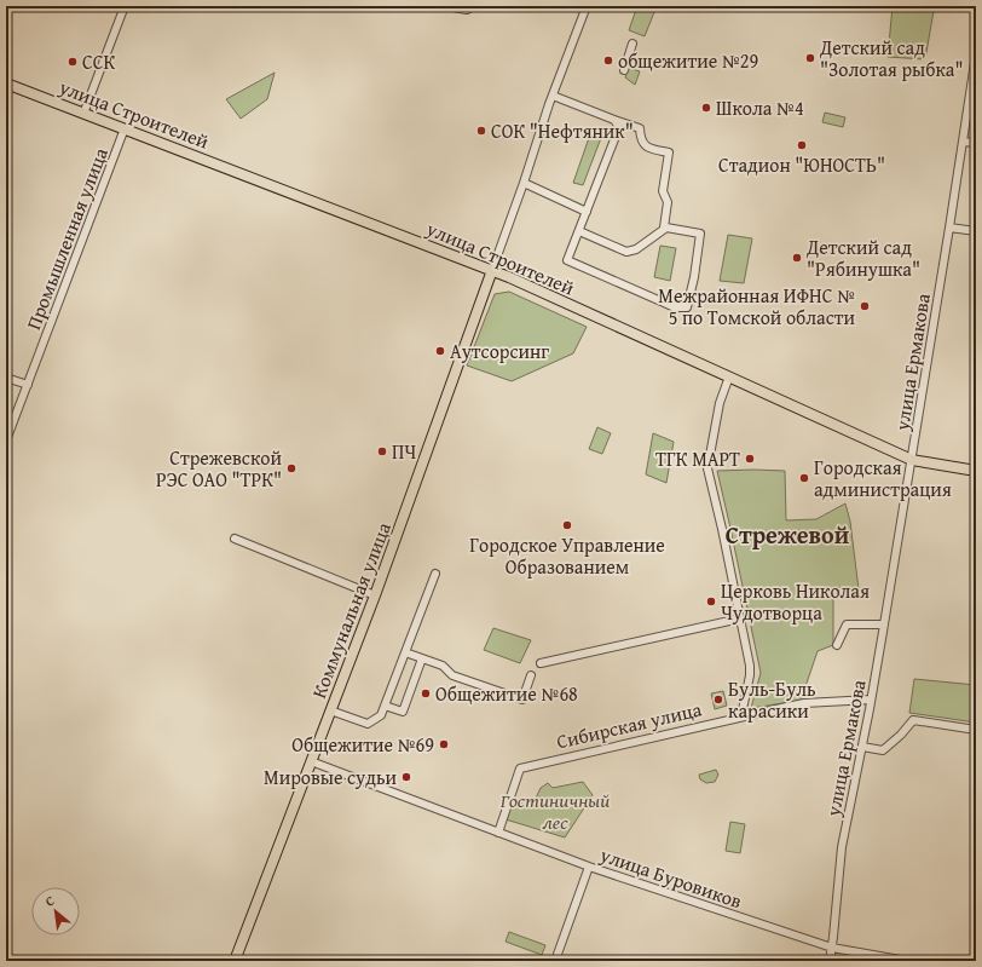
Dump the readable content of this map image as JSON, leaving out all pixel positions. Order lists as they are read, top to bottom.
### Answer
{
  "streets": {
    "main road": ["улица Строителей", "Коммунальная улица"],
    "street": [
      "Промышленная улица",
      "улица Ермакова",
      "Сибирская улица",
      "улица Буровиков"
    ]
  },
  "crossings": [
    ["улица Строителей", "Промышленная улица"],
    ["улица Строителей", "улица Ермакова"],
    ["улица Строителей", "Коммунальная улица"],
    ["улица Ермакова", "Сибирская улица"],
    ["улица Ермакова", "улица Буровиков"],
    ["Коммунальная улица", "улица Буровиков"],
    ["Сибирская улица", "улица Буровиков"]
  ],
  "districts": ["Стрежевой"],
  "parks": ["Гостиничный лес"],
  "places": [
    "Детский сад \"Золотая рыбка\"",
    "общежитие №29",
    "ССК",
    "Школа №4",
    "СОК \"Нефтяник\"",
    "Стадион \"ЮНОСТЬ\"",
    "Детский сад \"Рябинушка\"",
    "Межрайонная ИФНС № 5 по Томской области",
    "Аутсорсинг",
    "ПЧ",
    "ТГК МАРТ",
    "Стрежевской РЭС ОАО \"ТРК\"",
    "Городская администрация",
    "Городское Управление Образованием",
    "Церковь Николая Чудотворца",
    "Общежитие №68",
    "Буль-Буль карасики",
    "Общежитие №69",
    "Мировые судьи"
  ],
  "north": "top left"
}
